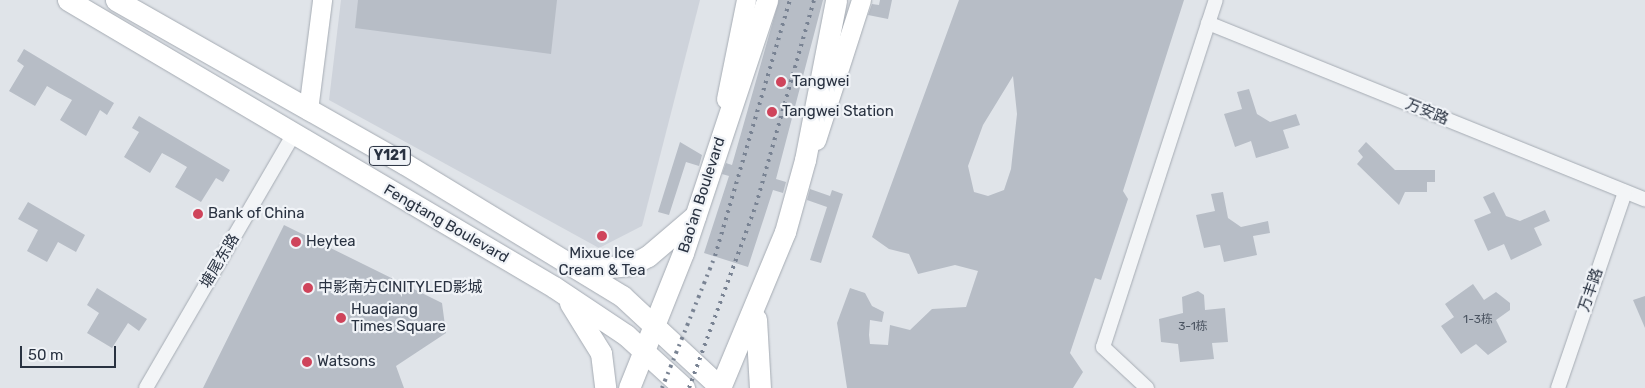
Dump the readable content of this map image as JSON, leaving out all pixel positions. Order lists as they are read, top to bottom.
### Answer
{
  "streets": {
    "main road": ["Y121", "Bao'an Boulevard", "Fengtang Boulevard"],
    "street": ["万安路", "塘尾东路", "万丰路"]
  },
  "crossings": [
    ["万安路", "万丰路"],
    ["Bao'an Boulevard", "Fengtang Boulevard"],
    ["Fengtang Boulevard", "塘尾东路"]
  ],
  "places": [
    "Tangwei",
    "Tangwei Station",
    "Bank of China",
    "Mixue Ice Cream & Tea",
    "Heytea",
    "中影南方CINITYLED影城",
    "Huaqiang Times Square",
    "Watsons"
  ],
  "house_numbers": ["1-3栋", "3-1栋"],
  "scale_bar": "50 m"
}
